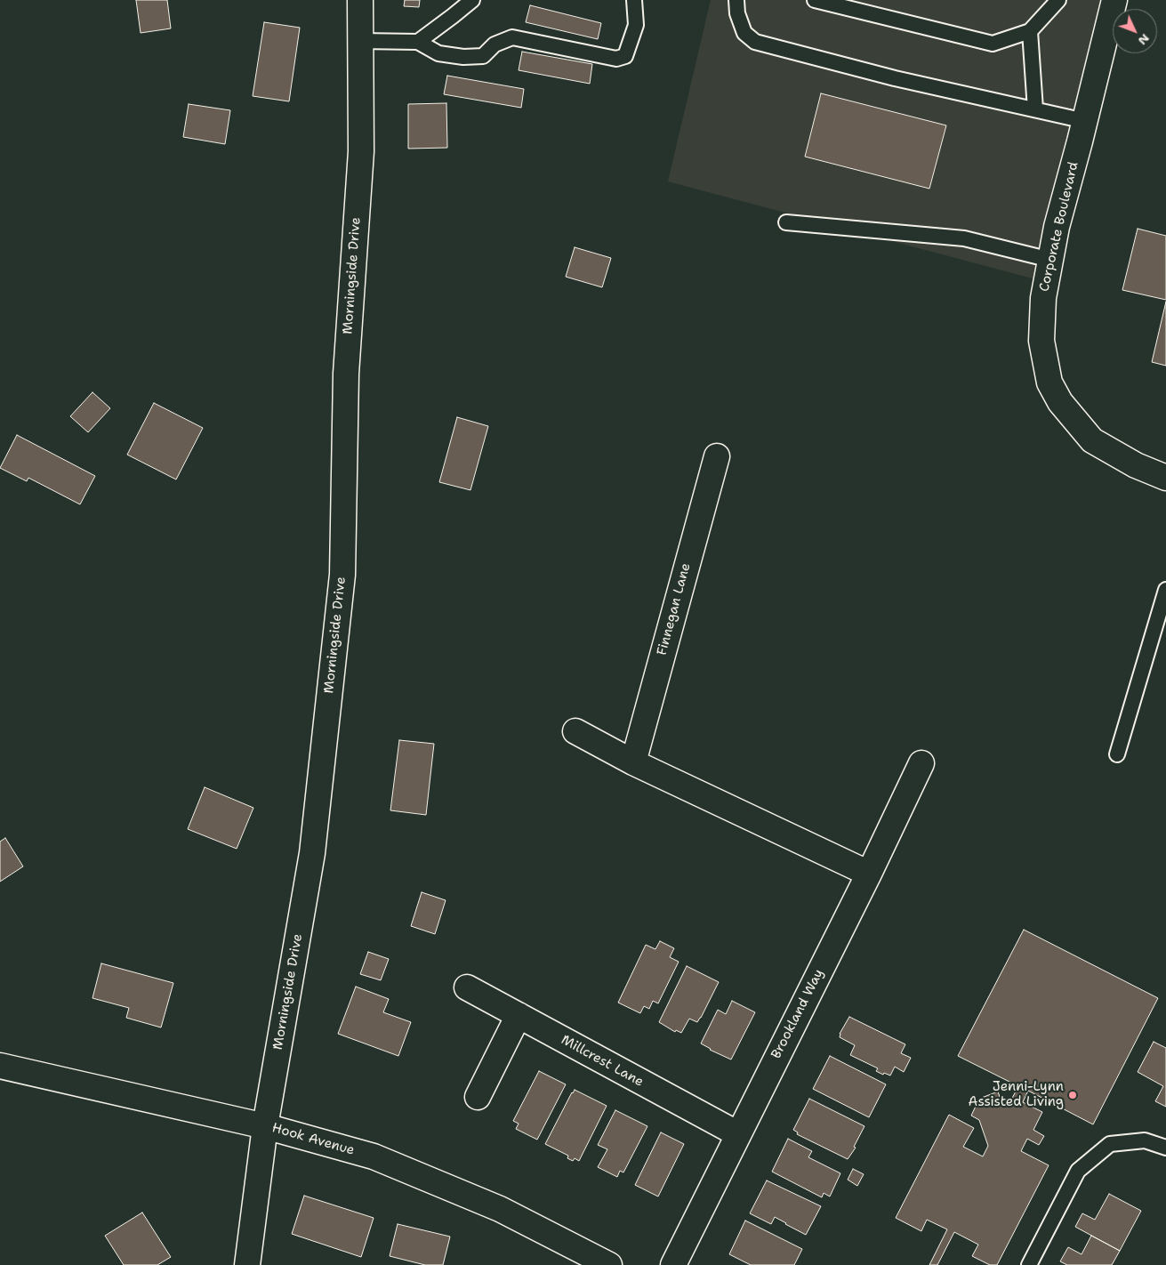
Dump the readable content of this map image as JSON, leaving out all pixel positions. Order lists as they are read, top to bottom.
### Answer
{
  "streets": {
    "street": [
      "Corporate Boulevard",
      "Morningside Drive",
      "Finnegan Lane",
      "Brookland Way",
      "Millcrest Lane",
      "Hook Avenue"
    ]
  },
  "crossings": [
    ["Morningside Drive", "Hook Avenue"],
    ["Brookland Way", "Millcrest Lane"]
  ],
  "places": ["Jenni-Lynn Assisted Living"],
  "north": "bottom right"
}
